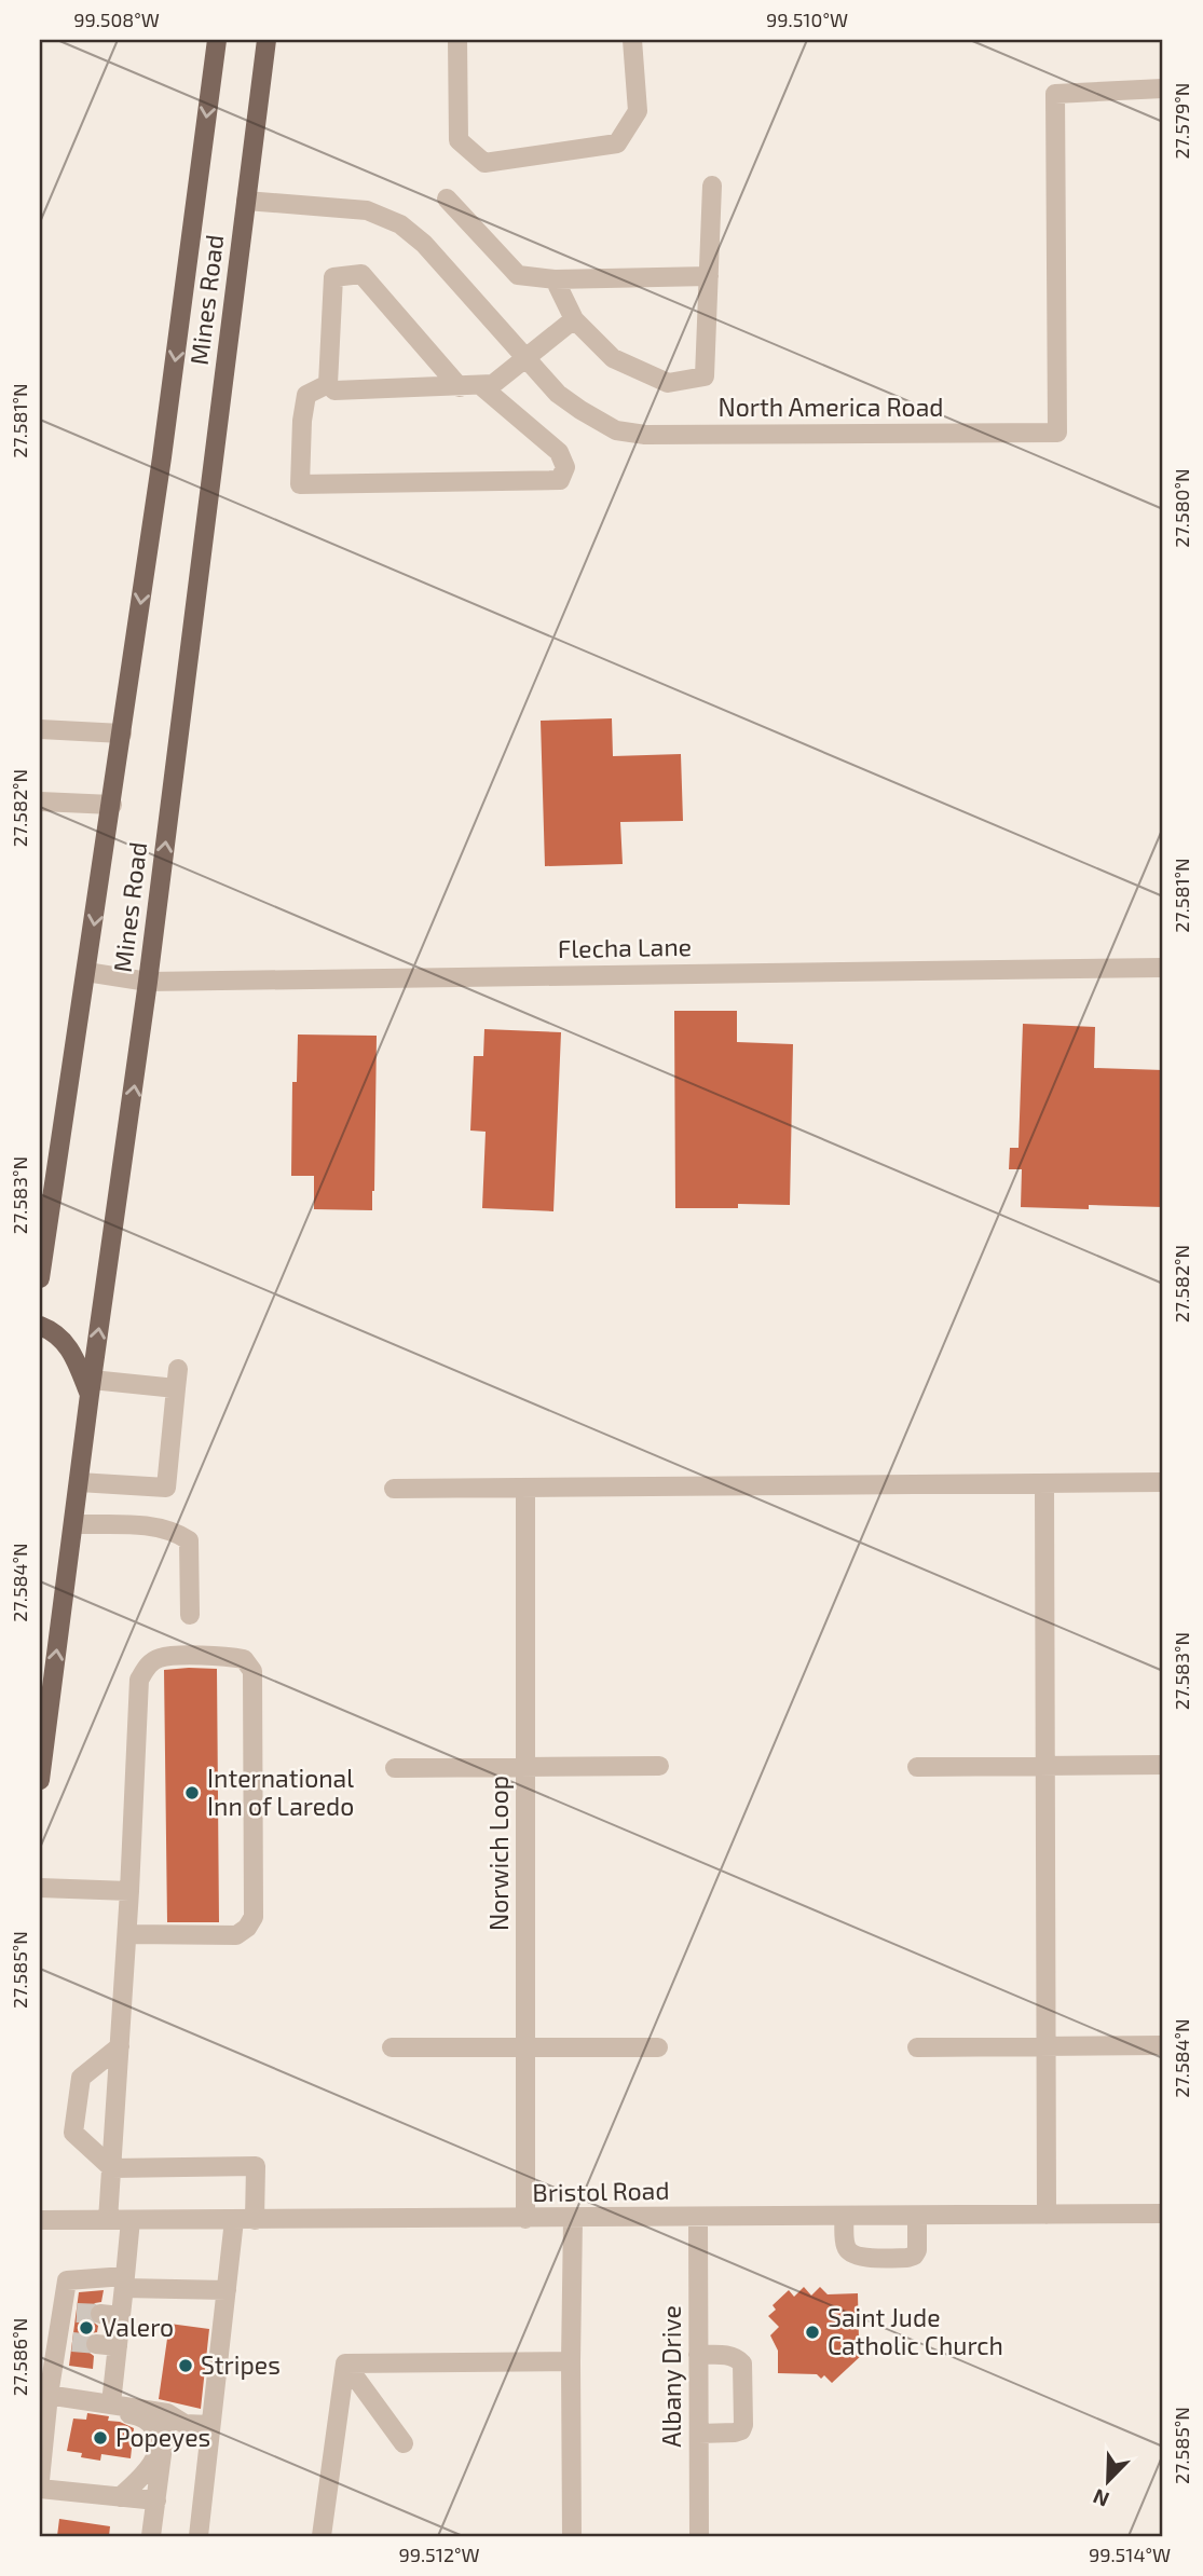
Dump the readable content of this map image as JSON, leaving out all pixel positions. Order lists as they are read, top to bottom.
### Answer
{
  "streets": {
    "main road": ["Mines Road"],
    "street": [
      "North America Road",
      "Flecha Lane",
      "Norwich Loop",
      "Bristol Road",
      "Albany Drive"
    ]
  },
  "crossings": [
    ["Mines Road", "North America Road"],
    ["Mines Road", "Flecha Lane"],
    ["Norwich Loop", "Bristol Road"],
    ["Bristol Road", "Albany Drive"]
  ],
  "places": [
    "International Inn of Laredo",
    "Valero",
    "Saint Jude Catholic Church",
    "Stripes",
    "Popeyes"
  ],
  "north": "bottom left",
  "coordinates": [
    "99.508°W",
    "99.510°W",
    "27.579°N",
    "27.581°N",
    "27.580°N",
    "27.582°N",
    "27.583°N",
    "27.584°N",
    "27.585°N",
    "27.586°N",
    "99.512°W",
    "99.514°W"
  ]
}
